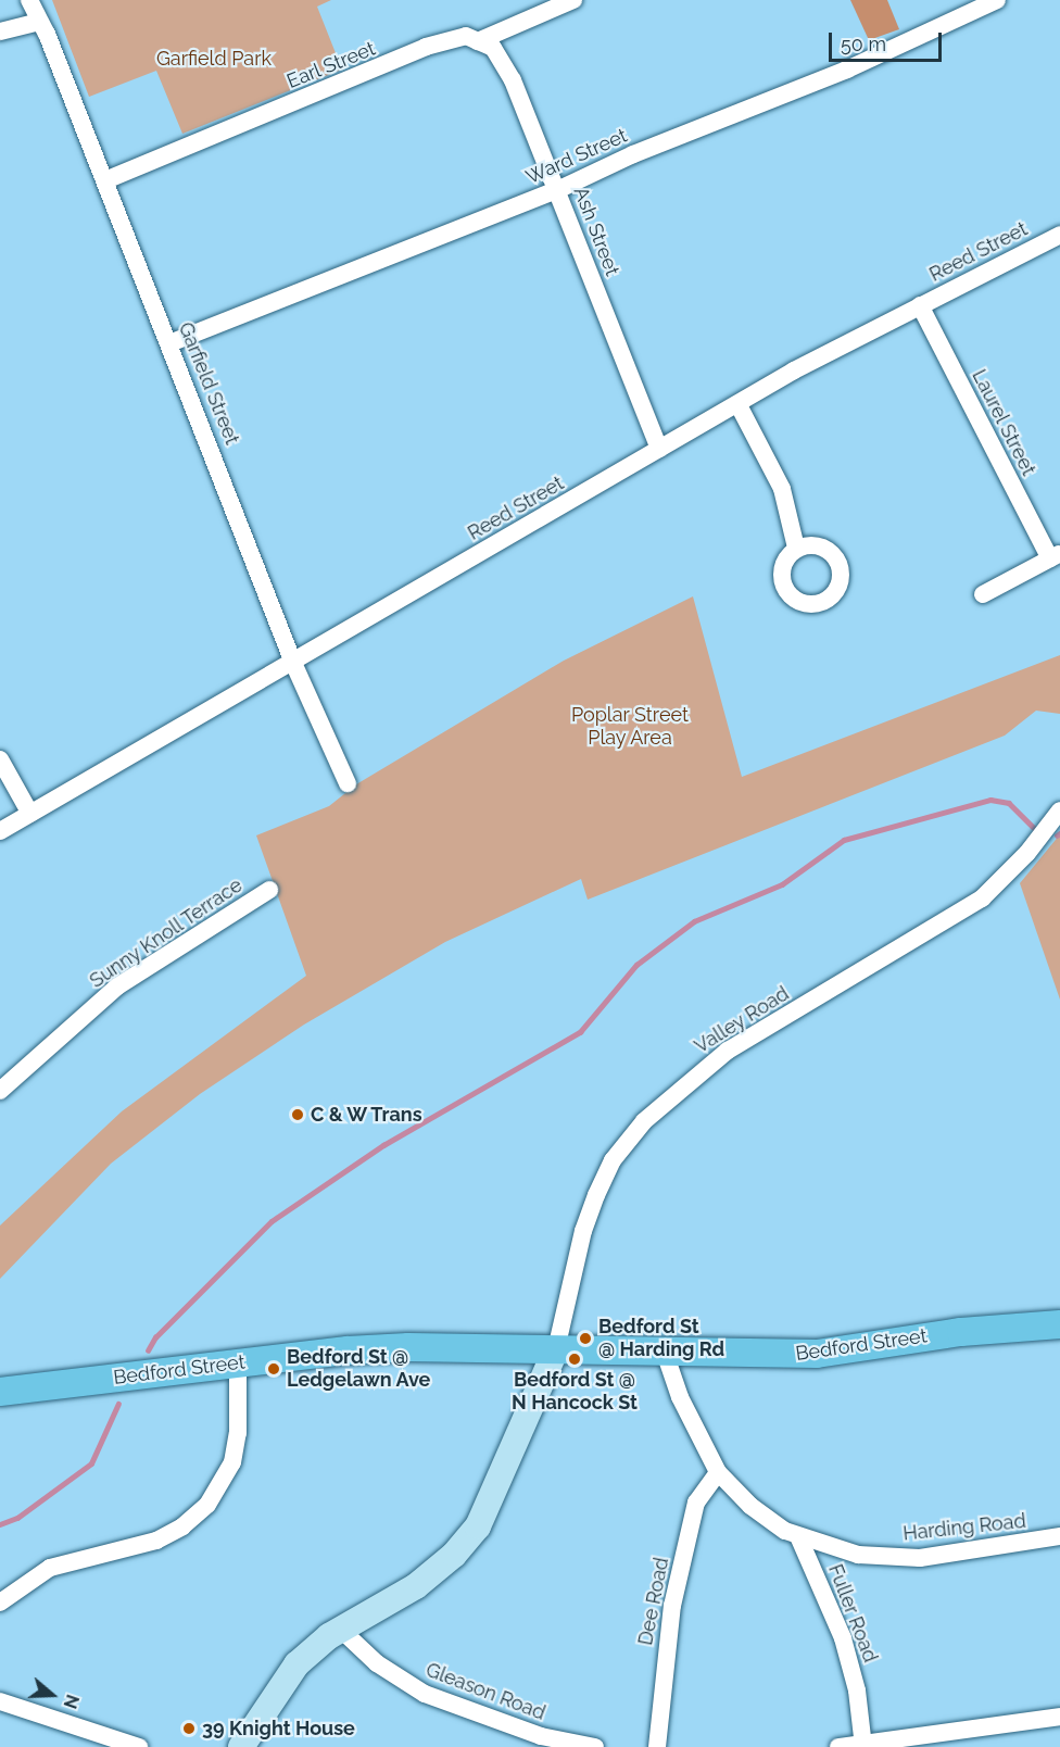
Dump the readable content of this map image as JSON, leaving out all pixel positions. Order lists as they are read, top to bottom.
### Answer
{
  "streets": {
    "main road": ["Bedford Street"],
    "street": [
      "Earl Street",
      "Ward Street",
      "Ash Street",
      "Reed Street",
      "Garfield Street",
      "Laurel Street",
      "Sunny Knoll Terrace",
      "Valley Road",
      "Harding Road",
      "Dee Road",
      "Fuller Road",
      "Gleason Road"
    ]
  },
  "crossings": [
    ["Earl Street", "Ash Street"],
    ["Earl Street", "Garfield Street"],
    ["Ward Street", "Ash Street"],
    ["Ward Street", "Garfield Street"],
    ["Ash Street", "Reed Street"],
    ["Reed Street", "Garfield Street"],
    ["Reed Street", "Laurel Street"],
    ["Valley Road", "Bedford Street"],
    ["Bedford Street", "Harding Road"],
    ["Harding Road", "Dee Road"],
    ["Harding Road", "Fuller Road"]
  ],
  "parks": ["Garfield Park", "Poplar Street Play Area"],
  "places": [
    "C & W Trans",
    "Bedford St @ Harding Rd",
    "Bedford St @ N Hancock St",
    "Bedford St @ Ledgelawn Ave",
    "39 Knight House"
  ],
  "scale_bar": "50 m",
  "north": "right"
}
